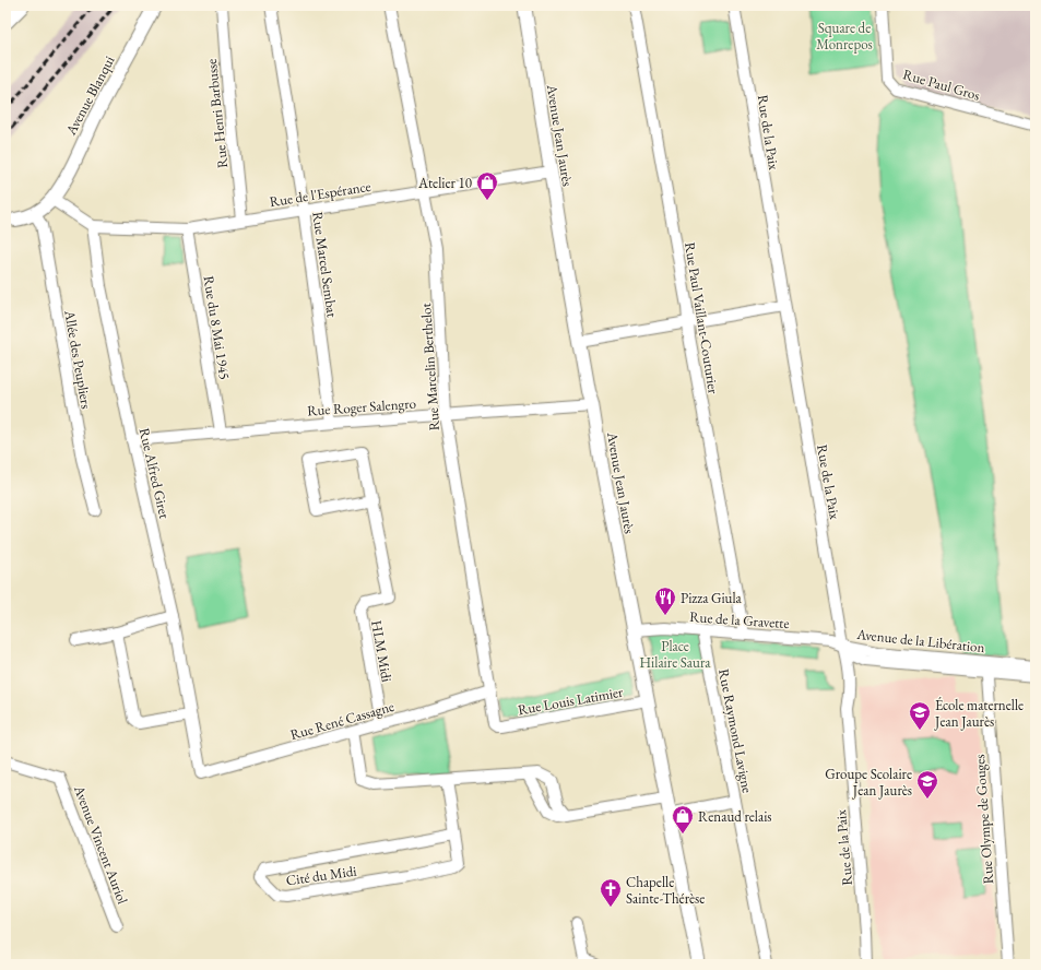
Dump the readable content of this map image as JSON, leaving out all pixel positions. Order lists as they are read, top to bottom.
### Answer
{
  "streets": {
    "street": [
      "Rue Paul Gros",
      "Avenue Blanqui",
      "Rue Henri Barbusse",
      "Rue de la Paix",
      "Avenue Jean Jaurès",
      "Rue de l'Espérance",
      "Rue Marcel Sembat",
      "Rue Paul Vaillant-Couturier",
      "Rue du 8 Mai 1945",
      "Allée des Peupliers",
      "Rue Marcelin Berthelot",
      "Rue Roger Salengro",
      "Rue Alfred Giret",
      "Rue de la Gravette",
      "Avenue de la Libération",
      "HLM Midi",
      "Rue Louis Latimier",
      "Rue René Cassagne",
      "Rue Raymond Lavigne",
      "Rue Olympe de Gouges",
      "Avenue Vincent Auriol",
      "Cité du Midi"
    ]
  },
  "crossings": [
    ["Avenue Blanqui", "Allée des Peupliers"],
    ["Rue Henri Barbusse", "Rue de l'Espérance"],
    ["Rue de la Paix", "Rue de la Gravette"],
    ["Rue de la Paix", "Avenue de la Libération"],
    ["Avenue Jean Jaurès", "Rue de l'Espérance"],
    ["Avenue Jean Jaurès", "Rue Roger Salengro"],
    ["Avenue Jean Jaurès", "Rue de la Gravette"],
    ["Avenue Jean Jaurès", "Rue Louis Latimier"],
    ["Rue de l'Espérance", "Rue Marcel Sembat"],
    ["Rue de l'Espérance", "Rue du 8 Mai 1945"],
    ["Rue de l'Espérance", "Rue Marcelin Berthelot"],
    ["Rue de l'Espérance", "Rue Alfred Giret"],
    ["Rue Marcel Sembat", "Rue Roger Salengro"],
    ["Rue Paul Vaillant-Couturier", "Rue de la Gravette"],
    ["Rue du 8 Mai 1945", "Rue Roger Salengro"],
    ["Rue Marcelin Berthelot", "Rue Roger Salengro"],
    ["Rue Marcelin Berthelot", "Rue Louis Latimier"],
    ["Rue Marcelin Berthelot", "Rue René Cassagne"],
    ["Rue Roger Salengro", "Rue Alfred Giret"],
    ["Rue Alfred Giret", "Rue René Cassagne"],
    ["Rue de la Gravette", "Avenue de la Libération"],
    ["Rue de la Gravette", "Rue Raymond Lavigne"],
    ["Avenue de la Libération", "Rue Olympe de Gouges"],
    ["HLM Midi", "Rue René Cassagne"]
  ],
  "parks": ["Square de Monrepos", "Place Hilaire Saura"],
  "places": {
    "shop": ["Atelier 10", "Renaud relais"],
    "restaurant": ["Pizza Giula"],
    "school or university": ["École maternelle Jean Jaurès", "Groupe Scolaire Jean Jaurès"],
    "church": ["Chapelle Sainte-Thérèse"]
  }
}
